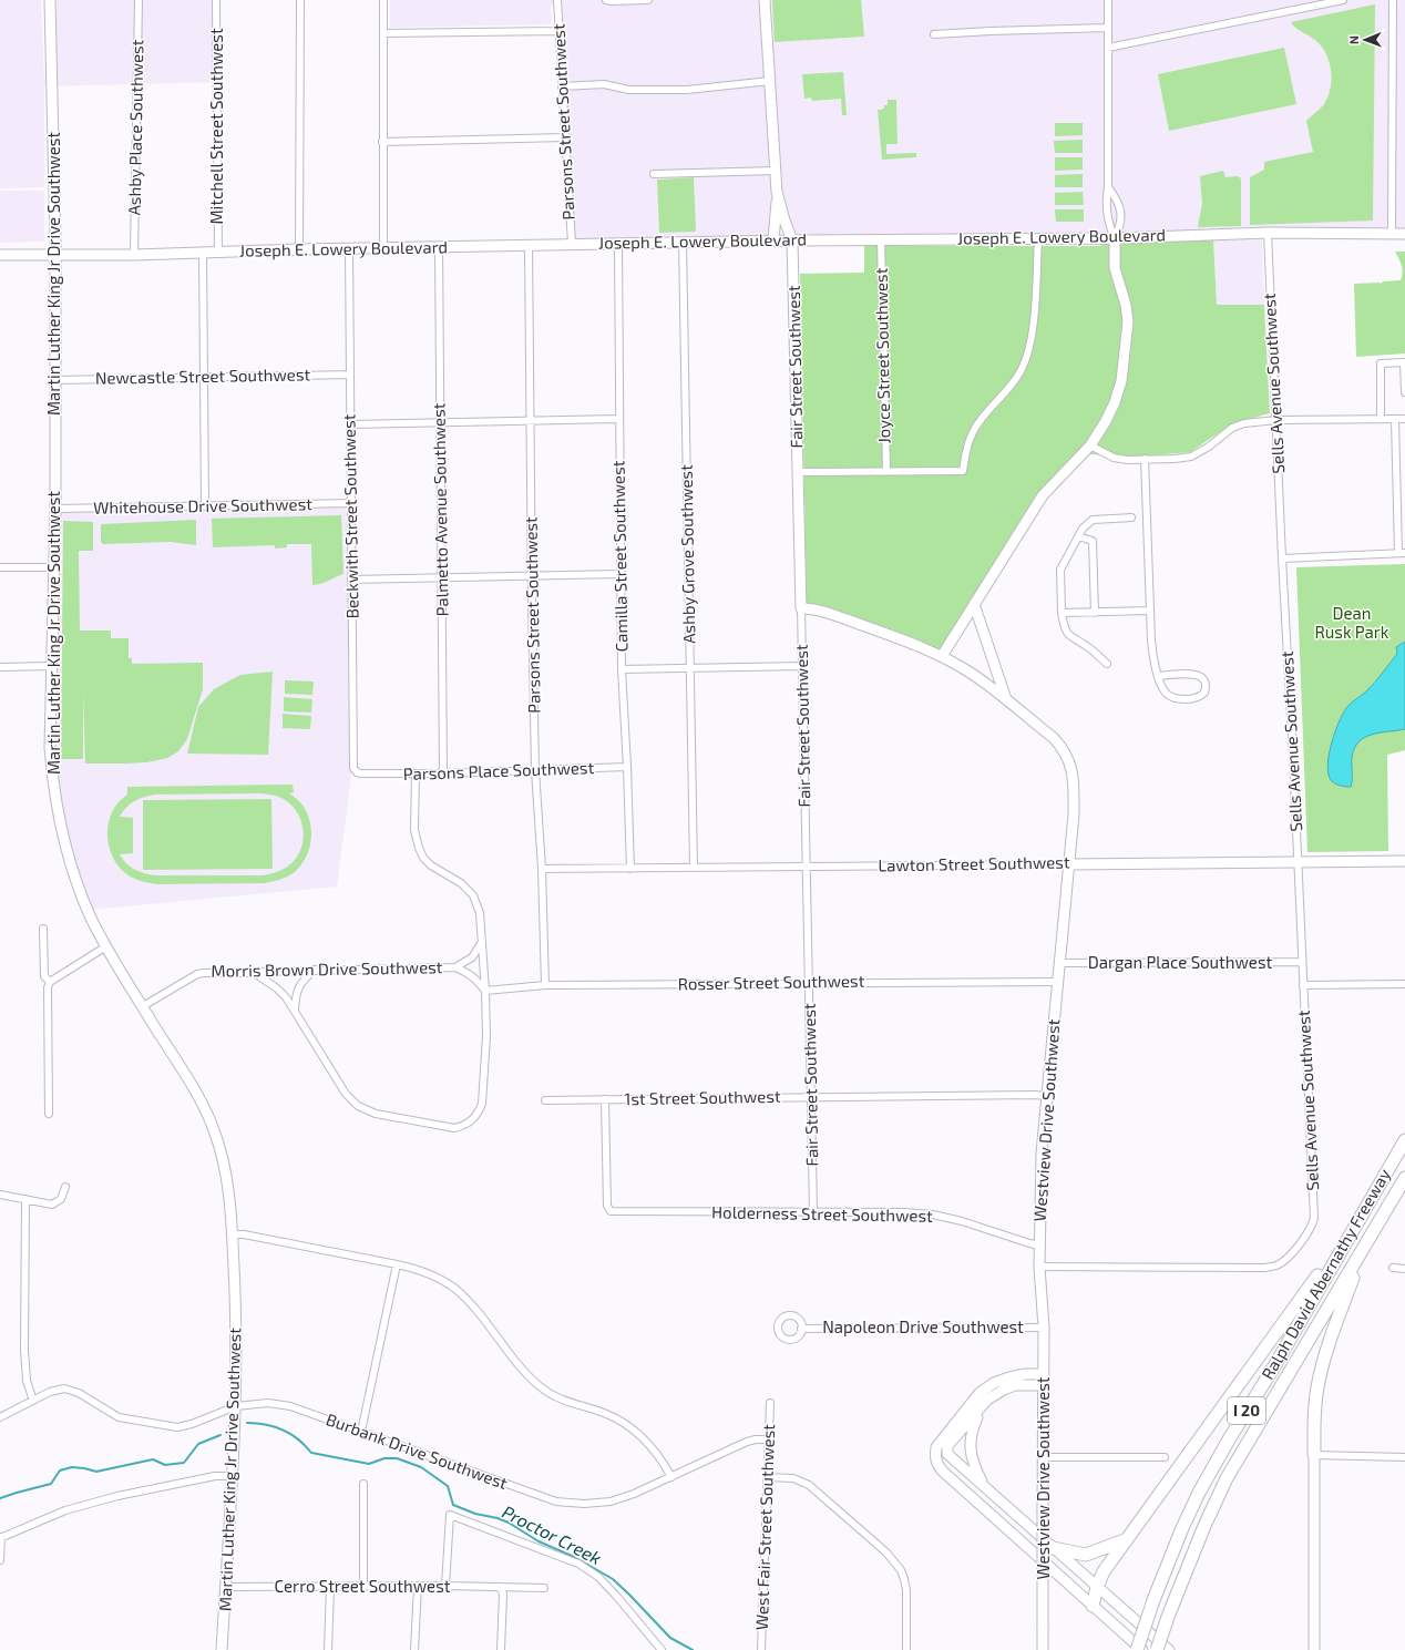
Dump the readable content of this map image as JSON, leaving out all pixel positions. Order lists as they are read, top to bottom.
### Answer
{
  "streets": {
    "highway": ["Ralph David Abernathy Freeway", "I 20"],
    "street": [
      "Parsons Street Southwest",
      "Mitchell Street Southwest",
      "Ashby Place Southwest",
      "Joseph E. Lowery Boulevard",
      "Martin Luther King Jr Drive Southwest",
      "Joyce Street Southwest",
      "Fair Street Southwest",
      "Newcastle Street Southwest",
      "Sells Avenue Southwest",
      "Whitehouse Drive Southwest",
      "Palmetto Avenue Southwest",
      "Beckwith Street Southwest",
      "Ashby Grove Southwest",
      "Camilla Street Southwest",
      "Parsons Place Southwest",
      "Lawton Street Southwest",
      "Dargan Place Southwest",
      "Morris Brown Drive Southwest",
      "Rosser Street Southwest",
      "1st Street Southwest",
      "Westview Drive Southwest",
      "Holderness Street Southwest",
      "Napoleon Drive Southwest",
      "Burbank Drive Southwest",
      "West Fair Street Southwest",
      "Cerro Street Southwest"
    ]
  },
  "crossings": [
    ["Parsons Street Southwest", "Joseph E. Lowery Boulevard"],
    ["Parsons Street Southwest", "Parsons Place Southwest"],
    ["Parsons Street Southwest", "Lawton Street Southwest"],
    ["Parsons Street Southwest", "Rosser Street Southwest"],
    ["Mitchell Street Southwest", "Joseph E. Lowery Boulevard"],
    ["Ashby Place Southwest", "Joseph E. Lowery Boulevard"],
    ["Joseph E. Lowery Boulevard", "Martin Luther King Jr Drive Southwest"],
    ["Joseph E. Lowery Boulevard", "Joyce Street Southwest"],
    ["Joseph E. Lowery Boulevard", "Fair Street Southwest"],
    ["Joseph E. Lowery Boulevard", "Sells Avenue Southwest"],
    ["Joseph E. Lowery Boulevard", "Palmetto Avenue Southwest"],
    ["Joseph E. Lowery Boulevard", "Beckwith Street Southwest"],
    ["Joseph E. Lowery Boulevard", "Ashby Grove Southwest"],
    ["Joseph E. Lowery Boulevard", "Camilla Street Southwest"],
    ["Martin Luther King Jr Drive Southwest", "Newcastle Street Southwest"],
    ["Martin Luther King Jr Drive Southwest", "Whitehouse Drive Southwest"],
    ["Martin Luther King Jr Drive Southwest", "Morris Brown Drive Southwest"],
    ["Martin Luther King Jr Drive Southwest", "Burbank Drive Southwest"],
    ["Martin Luther King Jr Drive Southwest", "Cerro Street Southwest"],
    ["Fair Street Southwest", "Lawton Street Southwest"],
    ["Fair Street Southwest", "Rosser Street Southwest"],
    ["Fair Street Southwest", "1st Street Southwest"],
    ["Fair Street Southwest", "Westview Drive Southwest"],
    ["Fair Street Southwest", "Holderness Street Southwest"],
    ["Newcastle Street Southwest", "Beckwith Street Southwest"],
    ["Sells Avenue Southwest", "Lawton Street Southwest"],
    ["Sells Avenue Southwest", "Dargan Place Southwest"],
    ["Sells Avenue Southwest", "Westview Drive Southwest"],
    ["Whitehouse Drive Southwest", "Beckwith Street Southwest"],
    ["Palmetto Avenue Southwest", "Parsons Place Southwest"],
    ["Beckwith Street Southwest", "Parsons Place Southwest"],
    ["Ashby Grove Southwest", "Lawton Street Southwest"],
    ["Camilla Street Southwest", "Parsons Place Southwest"],
    ["Camilla Street Southwest", "Lawton Street Southwest"],
    ["Lawton Street Southwest", "Westview Drive Southwest"],
    ["Dargan Place Southwest", "Westview Drive Southwest"],
    ["Morris Brown Drive Southwest", "Rosser Street Southwest"],
    ["Rosser Street Southwest", "Westview Drive Southwest"],
    ["1st Street Southwest", "Westview Drive Southwest"],
    ["1st Street Southwest", "Holderness Street Southwest"],
    ["Westview Drive Southwest", "Holderness Street Southwest"],
    ["Westview Drive Southwest", "Napoleon Drive Southwest"],
    ["Burbank Drive Southwest", "West Fair Street Southwest"]
  ],
  "water": ["Proctor Creek"],
  "parks": ["Dean Rusk Park"],
  "north": "left"
}
